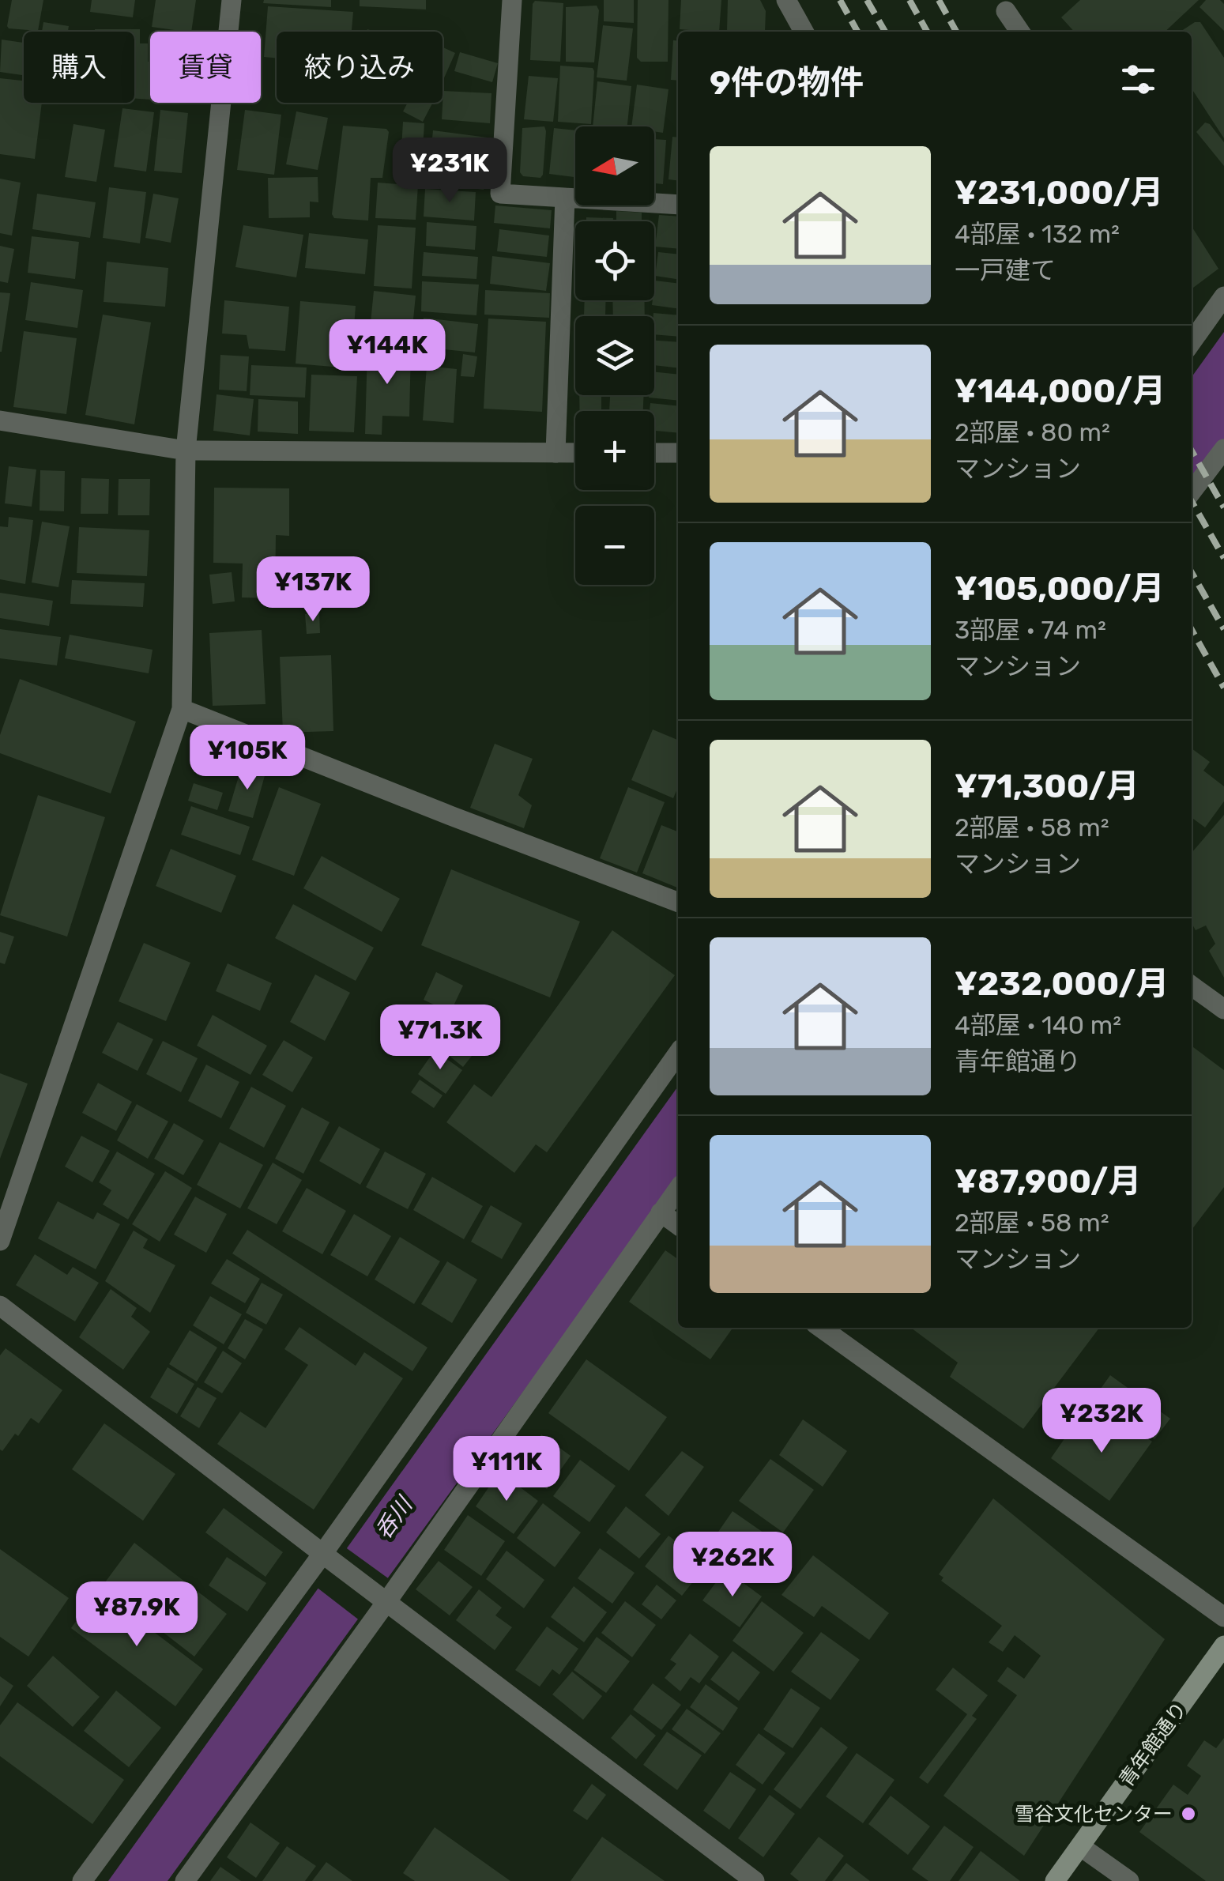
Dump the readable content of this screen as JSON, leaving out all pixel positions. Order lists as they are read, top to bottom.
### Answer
{
  "streets": {
    "street": ["青年館通り"]
  },
  "water": ["呑川"],
  "places": ["雪谷文化センター"],
  "north": "left",
  "page": {
    "chip": ["購入", "賃貸", "絞り込み"],
    "heading": "9件の物件",
    "map_buttons": ["+", "−"],
    "list": [
      {
        "name": "¥231,000/月",
        "note": "4部屋 · 132 m² · 一戸建て"
      },
      {
        "name": "¥144,000/月",
        "note": "2部屋 · 80 m² · マンション"
      },
      {
        "name": "¥105,000/月",
        "note": "3部屋 · 74 m² · マンション"
      },
      {
        "name": "¥71,300/月",
        "note": "2部屋 · 58 m² · マンション"
      },
      {
        "name": "¥232,000/月",
        "note": "4部屋 · 140 m² · 青年館通り"
      },
      {
        "name": "¥87,900/月",
        "note": "2部屋 · 58 m² · マンション"
      }
    ],
    "price": [
      "¥231K",
      "¥144K",
      "¥137K",
      "¥105K",
      "¥71.3K",
      "¥232K",
      "¥111K",
      "¥262K",
      "¥87.9K"
    ]
  }
}
